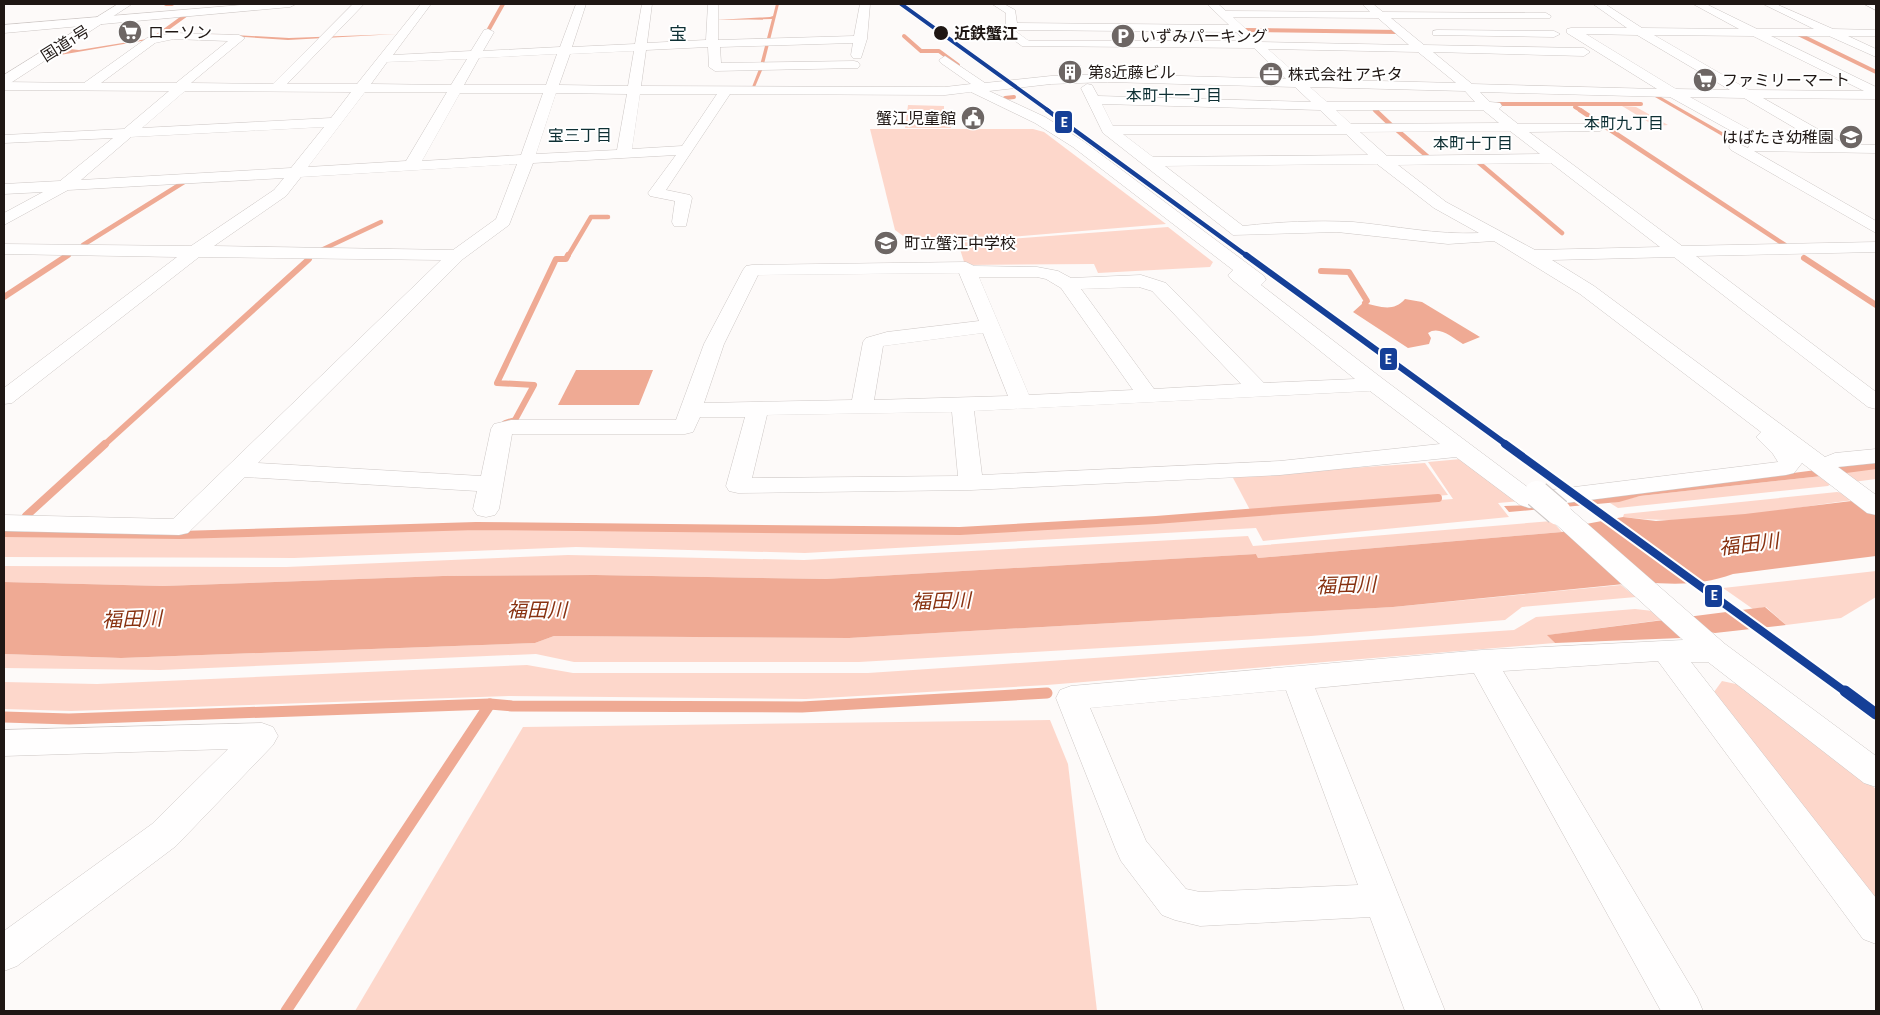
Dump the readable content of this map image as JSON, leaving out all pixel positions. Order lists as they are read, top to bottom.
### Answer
{
  "streets": {
    "main road": ["国道1号"]
  },
  "districts": [
    "宝",
    "本町十一丁目",
    "本町九丁目",
    "宝三丁目",
    "本町十丁目"
  ],
  "water": ["福田川"],
  "places": {
    "supermarket": ["ローソン", "ファミリーマート"],
    "other": ["近鉄蟹江"],
    "parking": ["いずみパーキング"],
    "building": ["第8近藤ビル"],
    "office": ["株式会社 アキタ"],
    "public building": ["蟹江児童館"],
    "school or university": ["はばたき幼稚園", "町立蟹江中学校"]
  },
  "lines": ["transit line E"]
}
